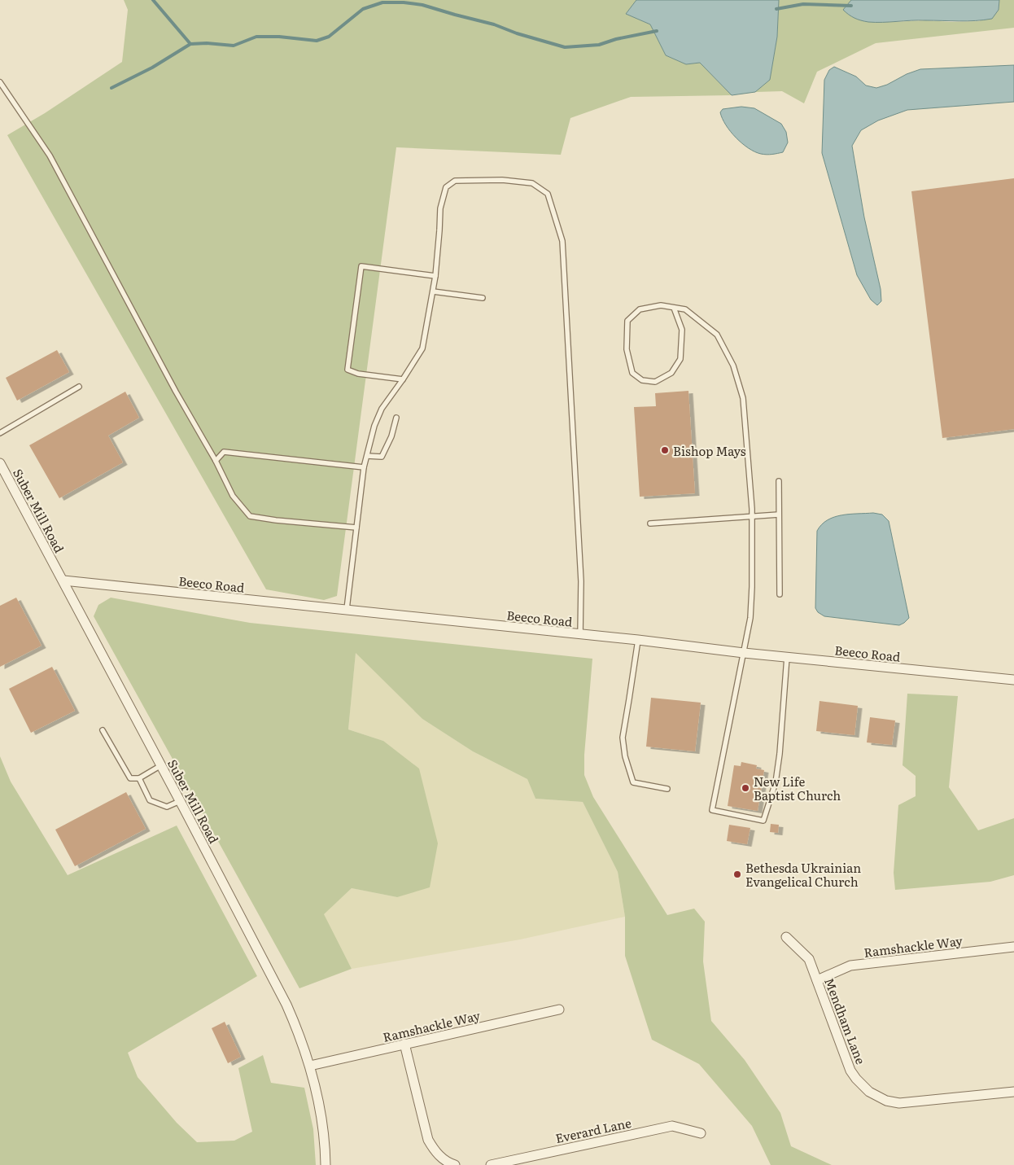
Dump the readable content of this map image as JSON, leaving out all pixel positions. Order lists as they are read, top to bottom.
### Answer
{
  "streets": {
    "street": [
      "Suber Mill Road",
      "Beeco Road",
      "Ramshackle Way",
      "Mendham Lane",
      "Everard Lane"
    ]
  },
  "crossings": [
    ["Suber Mill Road", "Beeco Road"],
    ["Suber Mill Road", "Ramshackle Way"],
    ["Ramshackle Way", "Mendham Lane"]
  ],
  "places": ["Bishop Mays", "New Life Baptist Church", "Bethesda Ukrainian Evangelical Church"]
}
